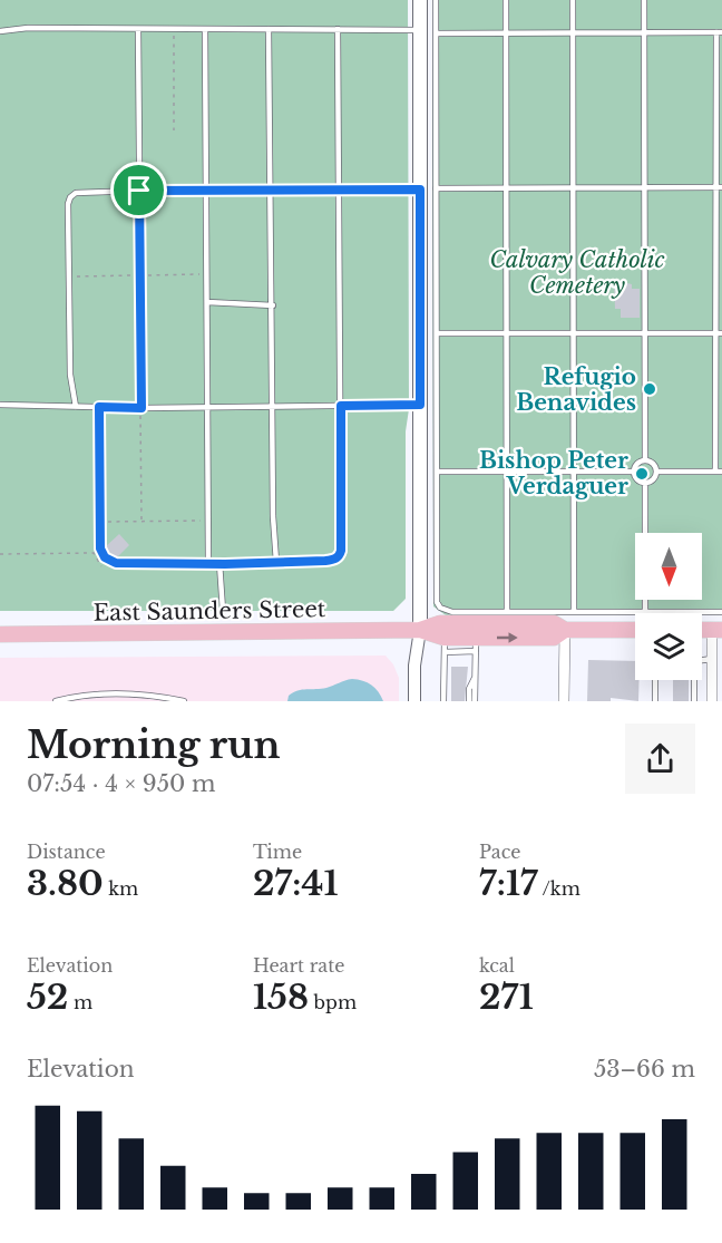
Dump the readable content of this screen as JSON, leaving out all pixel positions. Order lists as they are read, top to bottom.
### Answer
{
  "streets": {
    "main road": ["East Saunders Street"]
  },
  "parks": ["Calvary Catholic Cemetery"],
  "places": ["Refugio Benavides", "Bishop Peter Verdaguer"],
  "north": "bottom",
  "page": {
    "heading": ["Morning run", "07:54 · 4 × 950 m"],
    "stats": [
      ["Distance", "3.80 km"],
      ["Time", "27:41"],
      ["Pace", "7:17 /km"],
      ["Elevation", "52 m"],
      ["Heart rate", "158 bpm"],
      ["kcal", "271"]
    ],
    "chart": ["Elevation", "53–66 m"]
  }
}
